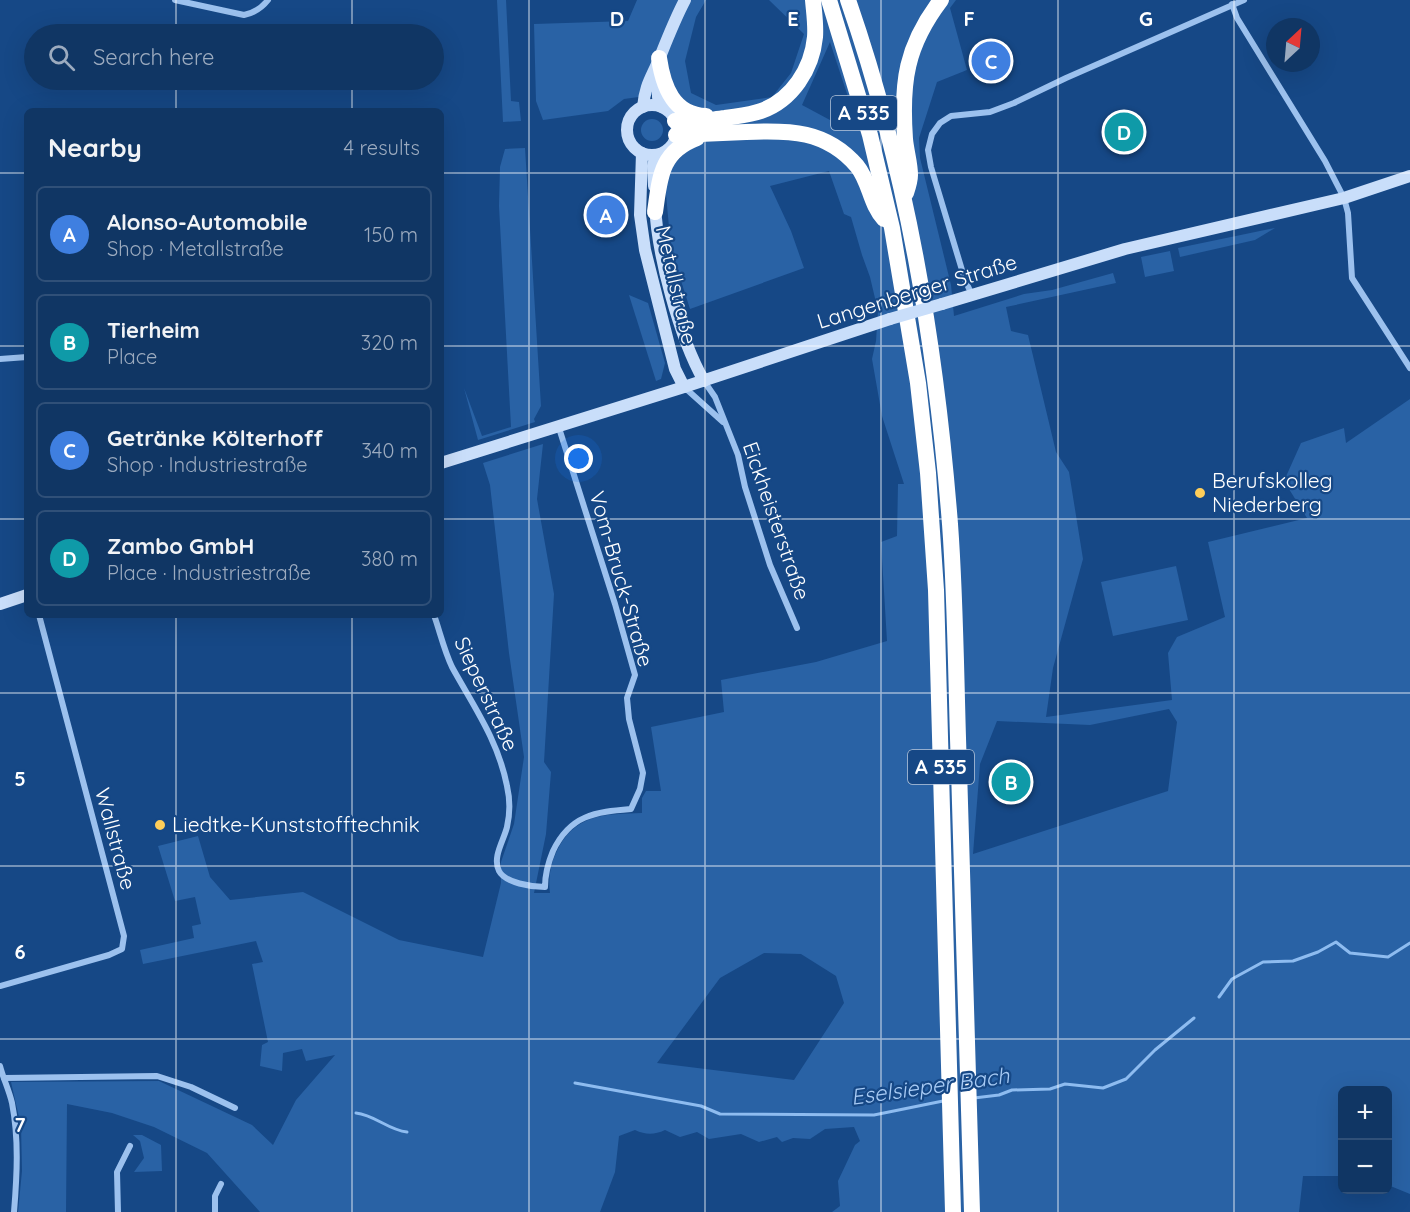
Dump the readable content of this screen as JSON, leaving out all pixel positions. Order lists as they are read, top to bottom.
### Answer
{
  "streets": {
    "highway": ["A 535"],
    "main road": ["Metallstraße", "Langenberger Straße"],
    "street": [
      "Eickheisterstraße",
      "Vom-Bruck-Straße",
      "Sieperstraße",
      "Wallstraße"
    ]
  },
  "crossings": [
    ["Metallstraße", "Langenberger Straße"],
    ["Metallstraße", "Eickheisterstraße"],
    ["Langenberger Straße", "Eickheisterstraße"],
    ["Langenberger Straße", "Vom-Bruck-Straße"],
    ["Vom-Bruck-Straße", "Sieperstraße"]
  ],
  "water": ["Eselsieper Bach"],
  "places": ["Berufskolleg Niederberg", "Liedtke-Kunststofftechnik"],
  "north": "top right",
  "page": {
    "search": "Search here",
    "pins": [
      "C",
      "D",
      "A",
      "B"
    ],
    "heading": ["Nearby", "4 results"],
    "list": [
      {
        "mark": "A",
        "name": "Alonso-Automobile",
        "note": "Shop · Metallstraße",
        "value": "150 m"
      },
      {
        "mark": "B",
        "name": "Tierheim",
        "note": "Place",
        "value": "320 m"
      },
      {
        "mark": "C",
        "name": "Getränke Költerhoff",
        "note": "Shop · Industriestraße",
        "value": "340 m"
      },
      {
        "mark": "D",
        "name": "Zambo GmbH",
        "note": "Place · Industriestraße",
        "value": "380 m"
      }
    ],
    "map_buttons": ["+", "−"]
  },
  "grid": {
    "columns": [
      "D",
      "E",
      "F",
      "G"
    ],
    "rows": ["5", "6", "7"]
  }
}
